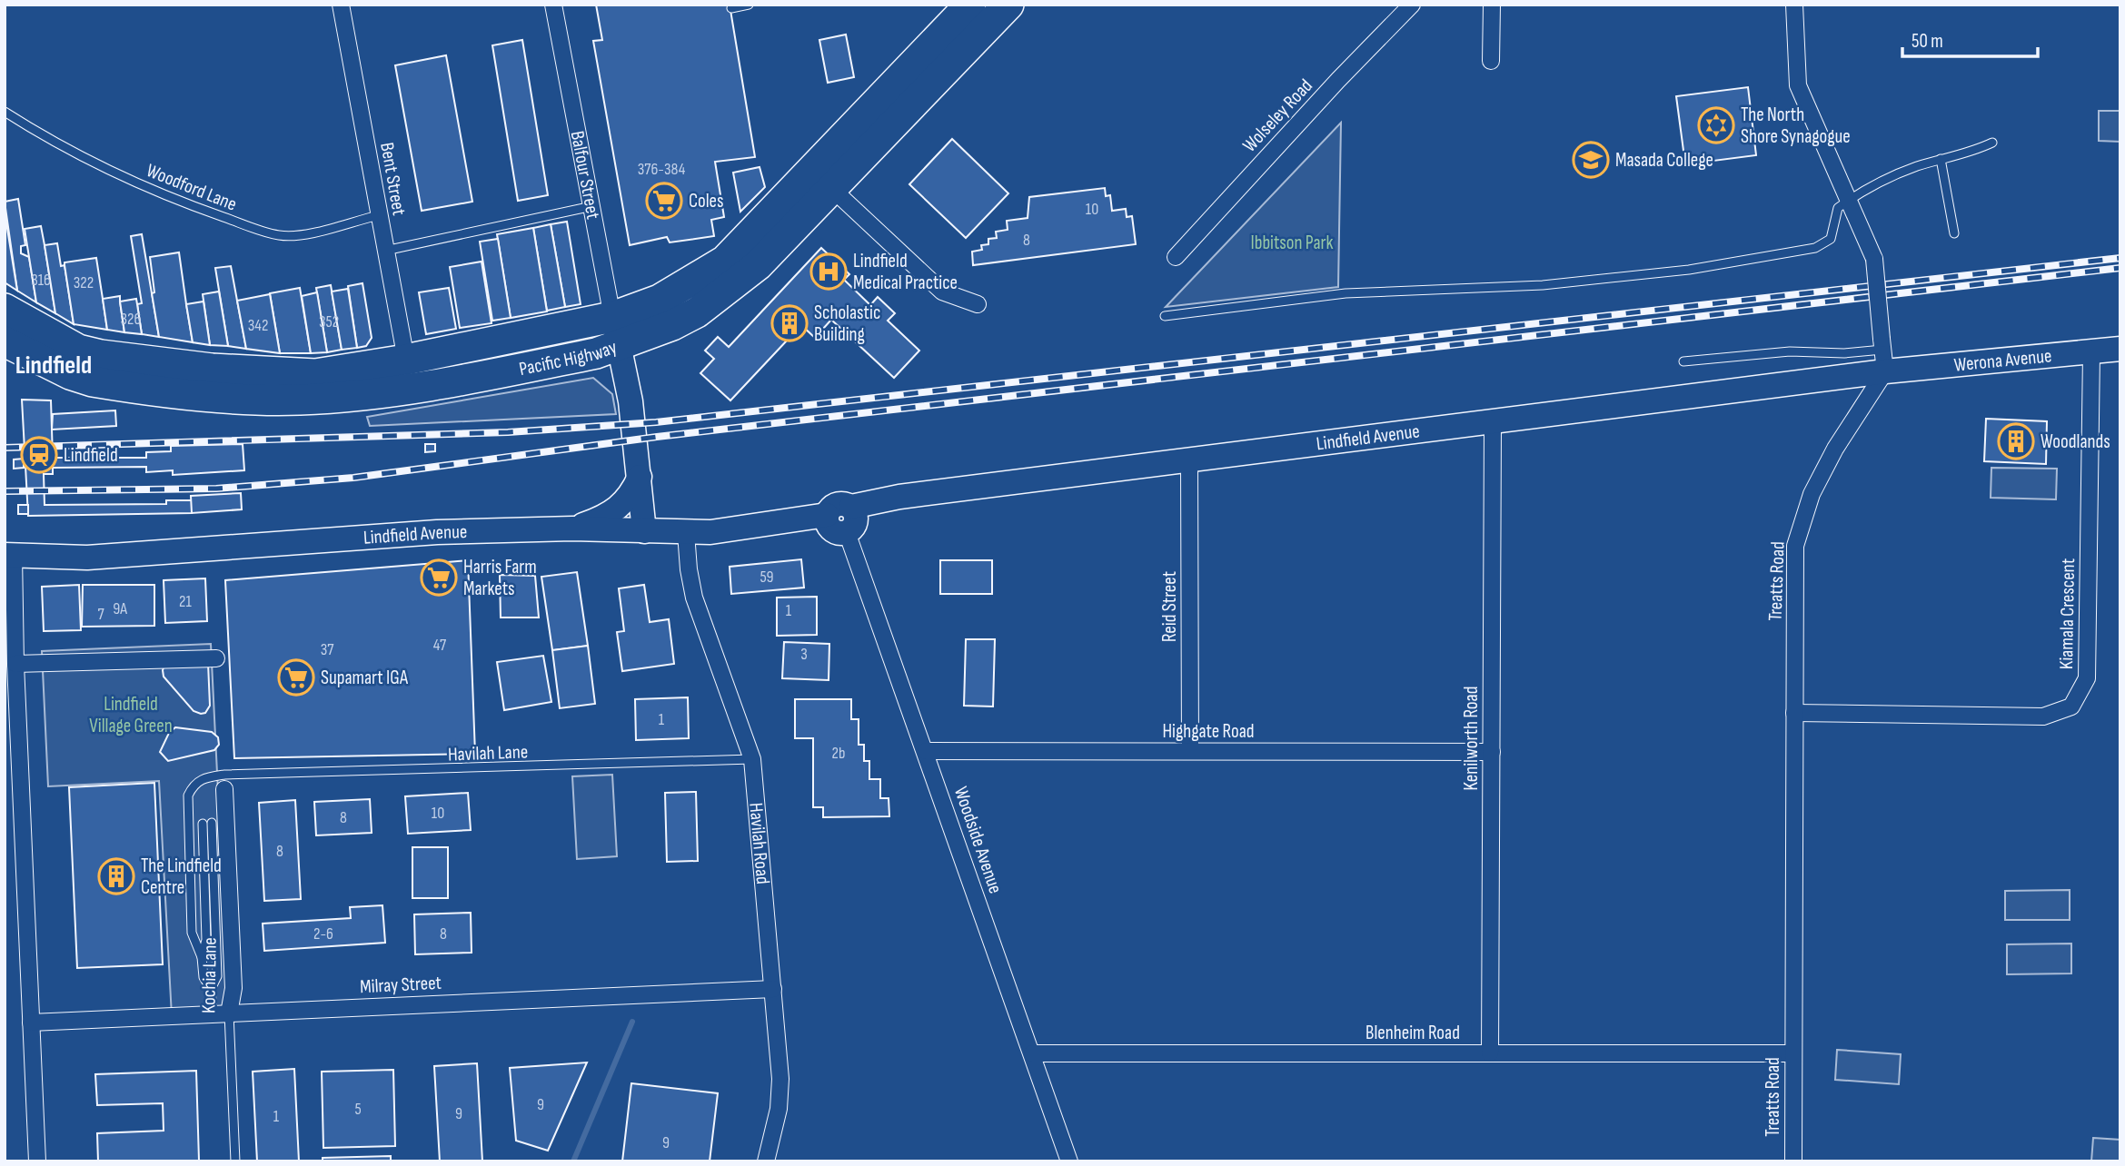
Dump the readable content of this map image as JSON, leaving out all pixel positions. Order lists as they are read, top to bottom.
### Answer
{
  "streets": {
    "highway": ["Pacific Highway"],
    "street": [
      "Wolseley Road",
      "Balfour Street",
      "Bent Street",
      "Werona Avenue",
      "Lindfield Avenue",
      "Treatts Road",
      "Reid Street",
      "Kiamala Crescent",
      "Highgate Road",
      "Kenilworth Road",
      "Woodside Avenue",
      "Havilah Road",
      "Kochia Lane",
      "Milray Street",
      "Blenheim Road"
    ],
    "lane": ["Woodford Lane", "Havilah Lane"]
  },
  "crossings": [
    ["Balfour Street", "Pacific Highway"],
    ["Bent Street", "Woodford Lane"],
    ["Bent Street", "Pacific Highway"],
    ["Werona Avenue", "Lindfield Avenue"],
    ["Werona Avenue", "Treatts Road"],
    ["Werona Avenue", "Kiamala Crescent"],
    ["Lindfield Avenue", "Treatts Road"],
    ["Lindfield Avenue", "Reid Street"],
    ["Lindfield Avenue", "Kenilworth Road"],
    ["Lindfield Avenue", "Woodside Avenue"],
    ["Lindfield Avenue", "Havilah Road"],
    ["Treatts Road", "Kiamala Crescent"],
    ["Treatts Road", "Blenheim Road"],
    ["Reid Street", "Highgate Road"],
    ["Highgate Road", "Kenilworth Road"],
    ["Highgate Road", "Woodside Avenue"],
    ["Kenilworth Road", "Blenheim Road"],
    ["Havilah Lane", "Havilah Road"],
    ["Havilah Lane", "Kochia Lane"],
    ["Woodside Avenue", "Blenheim Road"],
    ["Havilah Road", "Milray Street"],
    ["Kochia Lane", "Milray Street"]
  ],
  "districts": ["Lindfield"],
  "parks": ["Ibbitson Park", "Lindfield Village Green"],
  "places": {
    "synagogue": ["The North Shore Synagogue"],
    "school or university": ["Masada College"],
    "supermarket": ["Coles", "Harris Farm Markets", "Supamart IGA"],
    "hospital": ["Lindfield Medical Practice"],
    "building": ["Scholastic Building", "Woodlands", "The Lindfield Centre"],
    "station": ["Lindfield"]
  },
  "house_numbers": [
    "376-384",
    "10",
    "8",
    "316",
    "322",
    "326",
    "352",
    "342",
    "59",
    "21",
    "9A",
    "1",
    "7",
    "47",
    "37",
    "3",
    "1",
    "2b",
    "10",
    "8",
    "8",
    "2-6",
    "8",
    "9",
    "5",
    "9",
    "1",
    "9"
  ],
  "scale_bar": "50 m"
}
